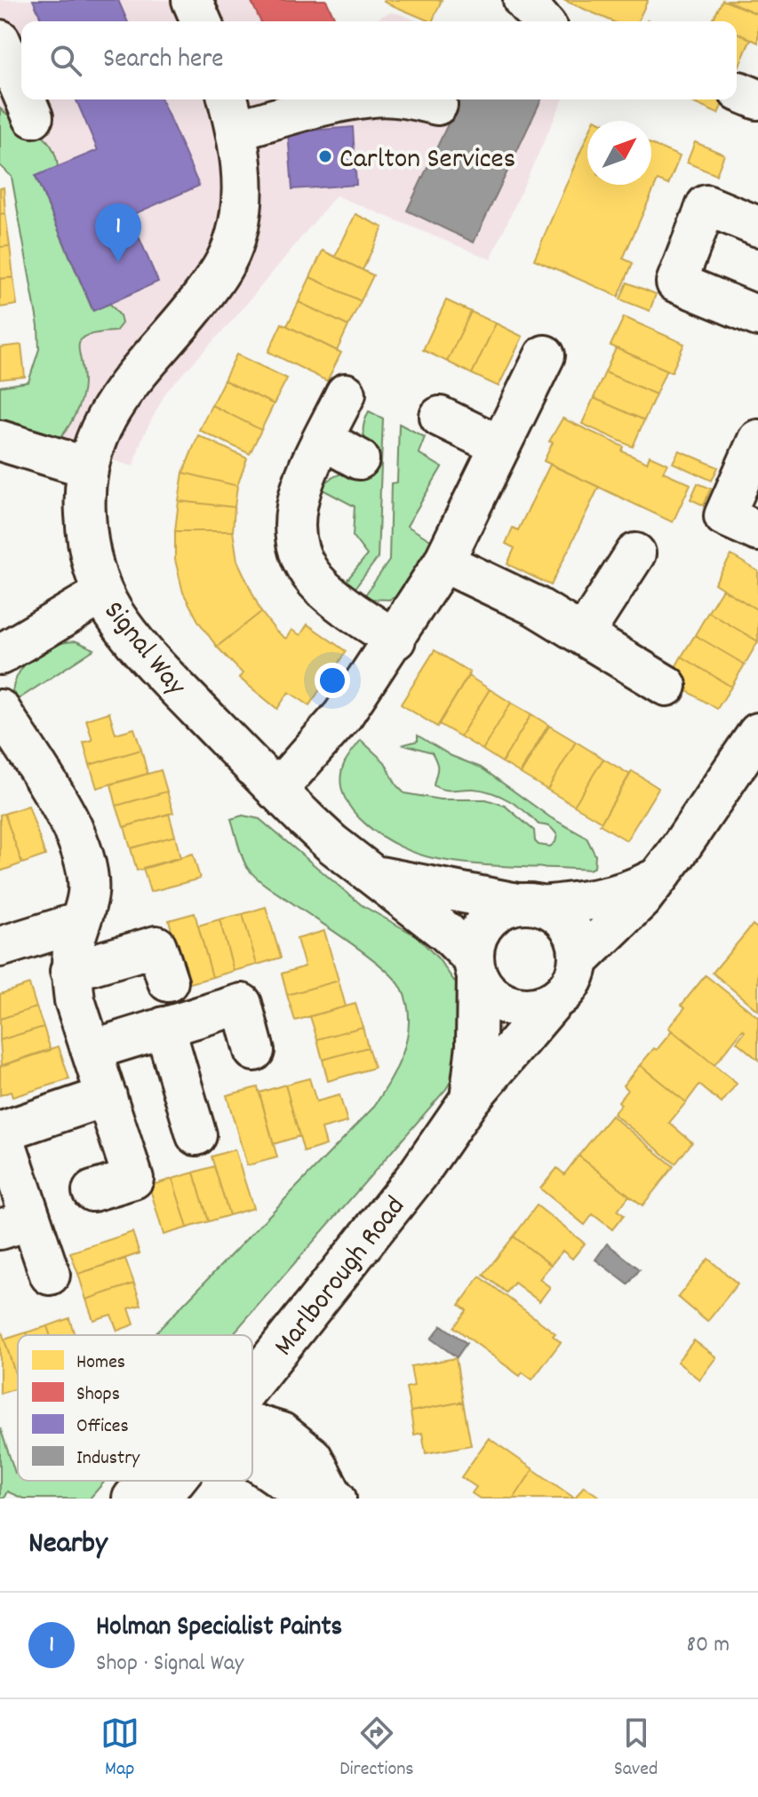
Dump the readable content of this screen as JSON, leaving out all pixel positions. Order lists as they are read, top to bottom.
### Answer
{
  "streets": {
    "street": ["Signal Way", "Marlborough Road"]
  },
  "crossings": [
    ["Signal Way", "Marlborough Road"]
  ],
  "places": ["Carlton Services"],
  "legend": [
    "Homes",
    "Shops",
    "Offices",
    "Industry"
  ],
  "north": "top right",
  "page": {
    "search": "Search here",
    "pins": "1",
    "heading": "Nearby",
    "list": [
      {
        "mark": "1",
        "name": "Holman Specialist Paints",
        "note": "Shop · Signal Way",
        "value": "80 m"
      }
    ],
    "nav": ["Map", "Directions", "Saved"]
  }
}
